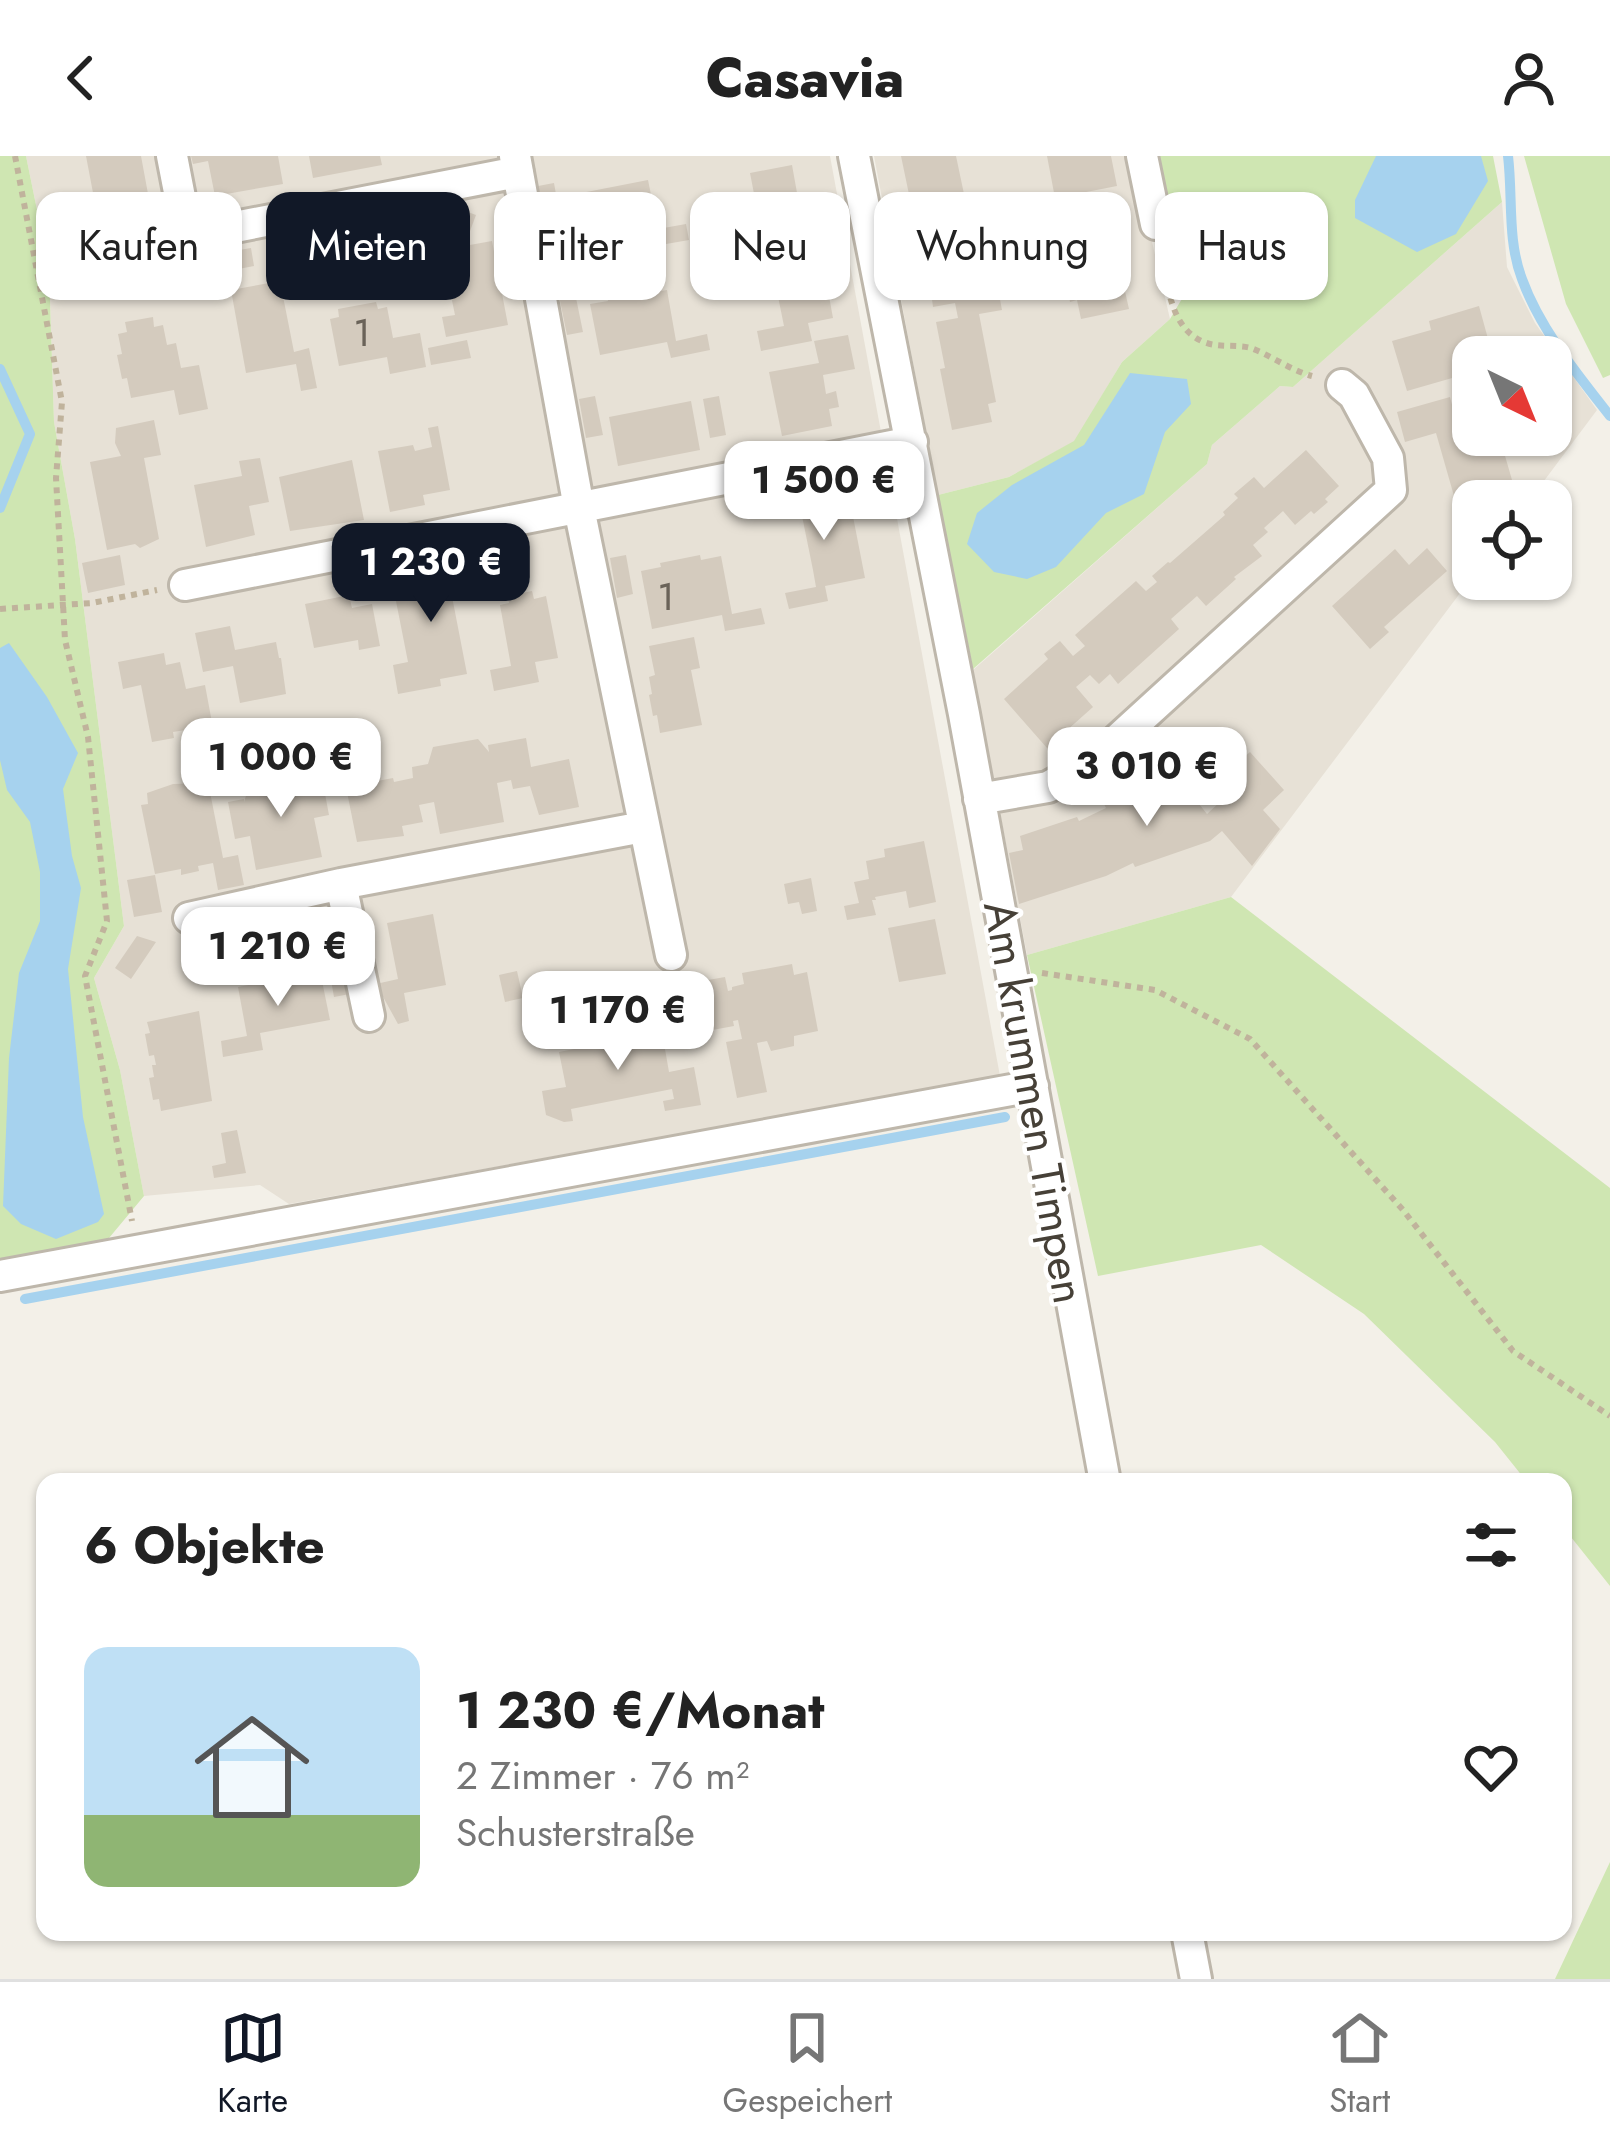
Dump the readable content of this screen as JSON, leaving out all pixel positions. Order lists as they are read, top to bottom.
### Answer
{
  "streets": {
    "street": ["Am krummen Timpen"]
  },
  "house_numbers": ["1", "1"],
  "north": "bottom right",
  "page": {
    "header": "Casavia",
    "chip": [
      "Kaufen",
      "Mieten",
      "Filter",
      "Neu",
      "Wohnung",
      "Haus"
    ],
    "price": [
      "1 500 €",
      "1 230 €",
      "1 000 €",
      "3 010 €",
      "1 210 €",
      "1 170 €"
    ],
    "heading": "6 Objekte",
    "list": [
      {
        "name": "1 230 €/Monat",
        "note": "2 Zimmer · 76 m² · Schusterstraße"
      }
    ],
    "tabs": ["Karte", "Gespeichert", "Start"]
  }
}
